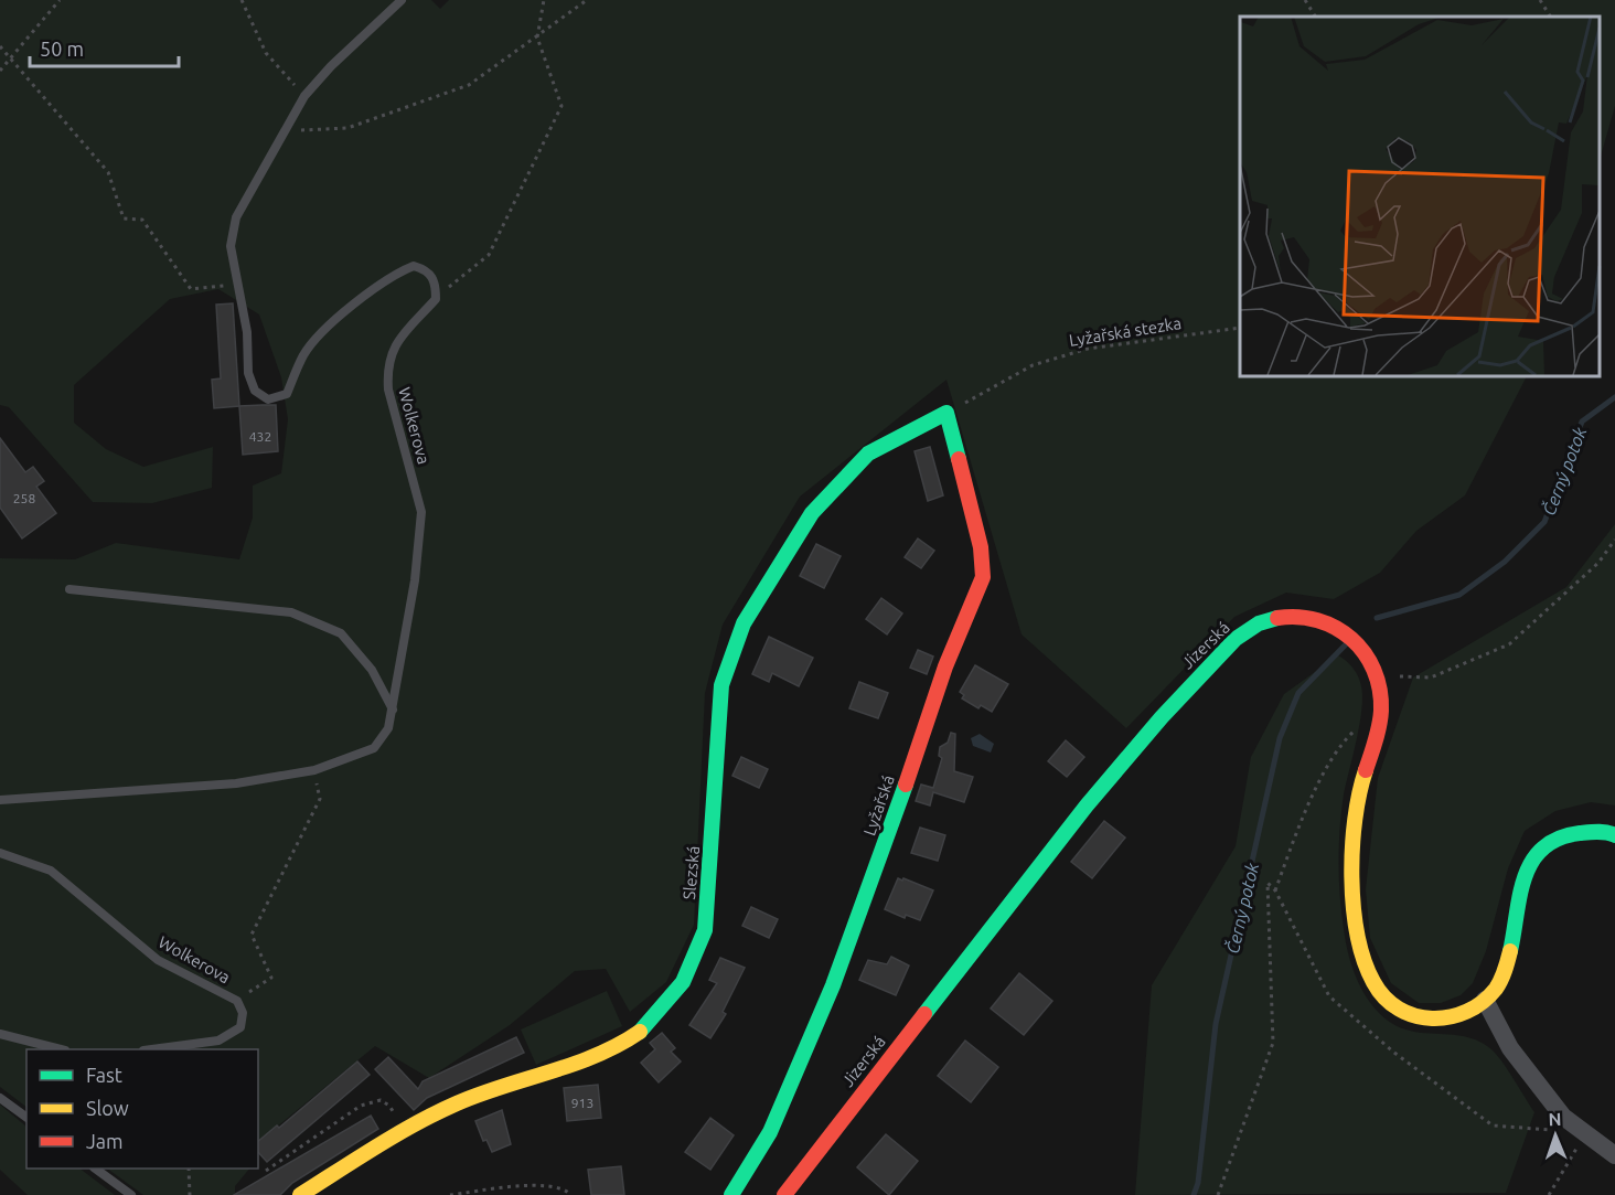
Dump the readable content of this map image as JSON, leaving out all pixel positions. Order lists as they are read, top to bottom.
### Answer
{
  "streets": {
    "street": ["Jizerská", "Lyžařská", "Slezská"],
    "lane": ["Wolkerova"],
    "path": ["Lyžařská stezka"]
  },
  "crossings": [
    ["Lyžařská stezka", "Lyžařská"],
    ["Lyžařská stezka", "Slezská"],
    ["Lyžařská", "Slezská"]
  ],
  "water": ["Černý potok"],
  "house_numbers": ["432", "258", "913"],
  "legend": ["Fast", "Slow", "Jam"],
  "scale_bar": "50 m",
  "north": "top"
}
